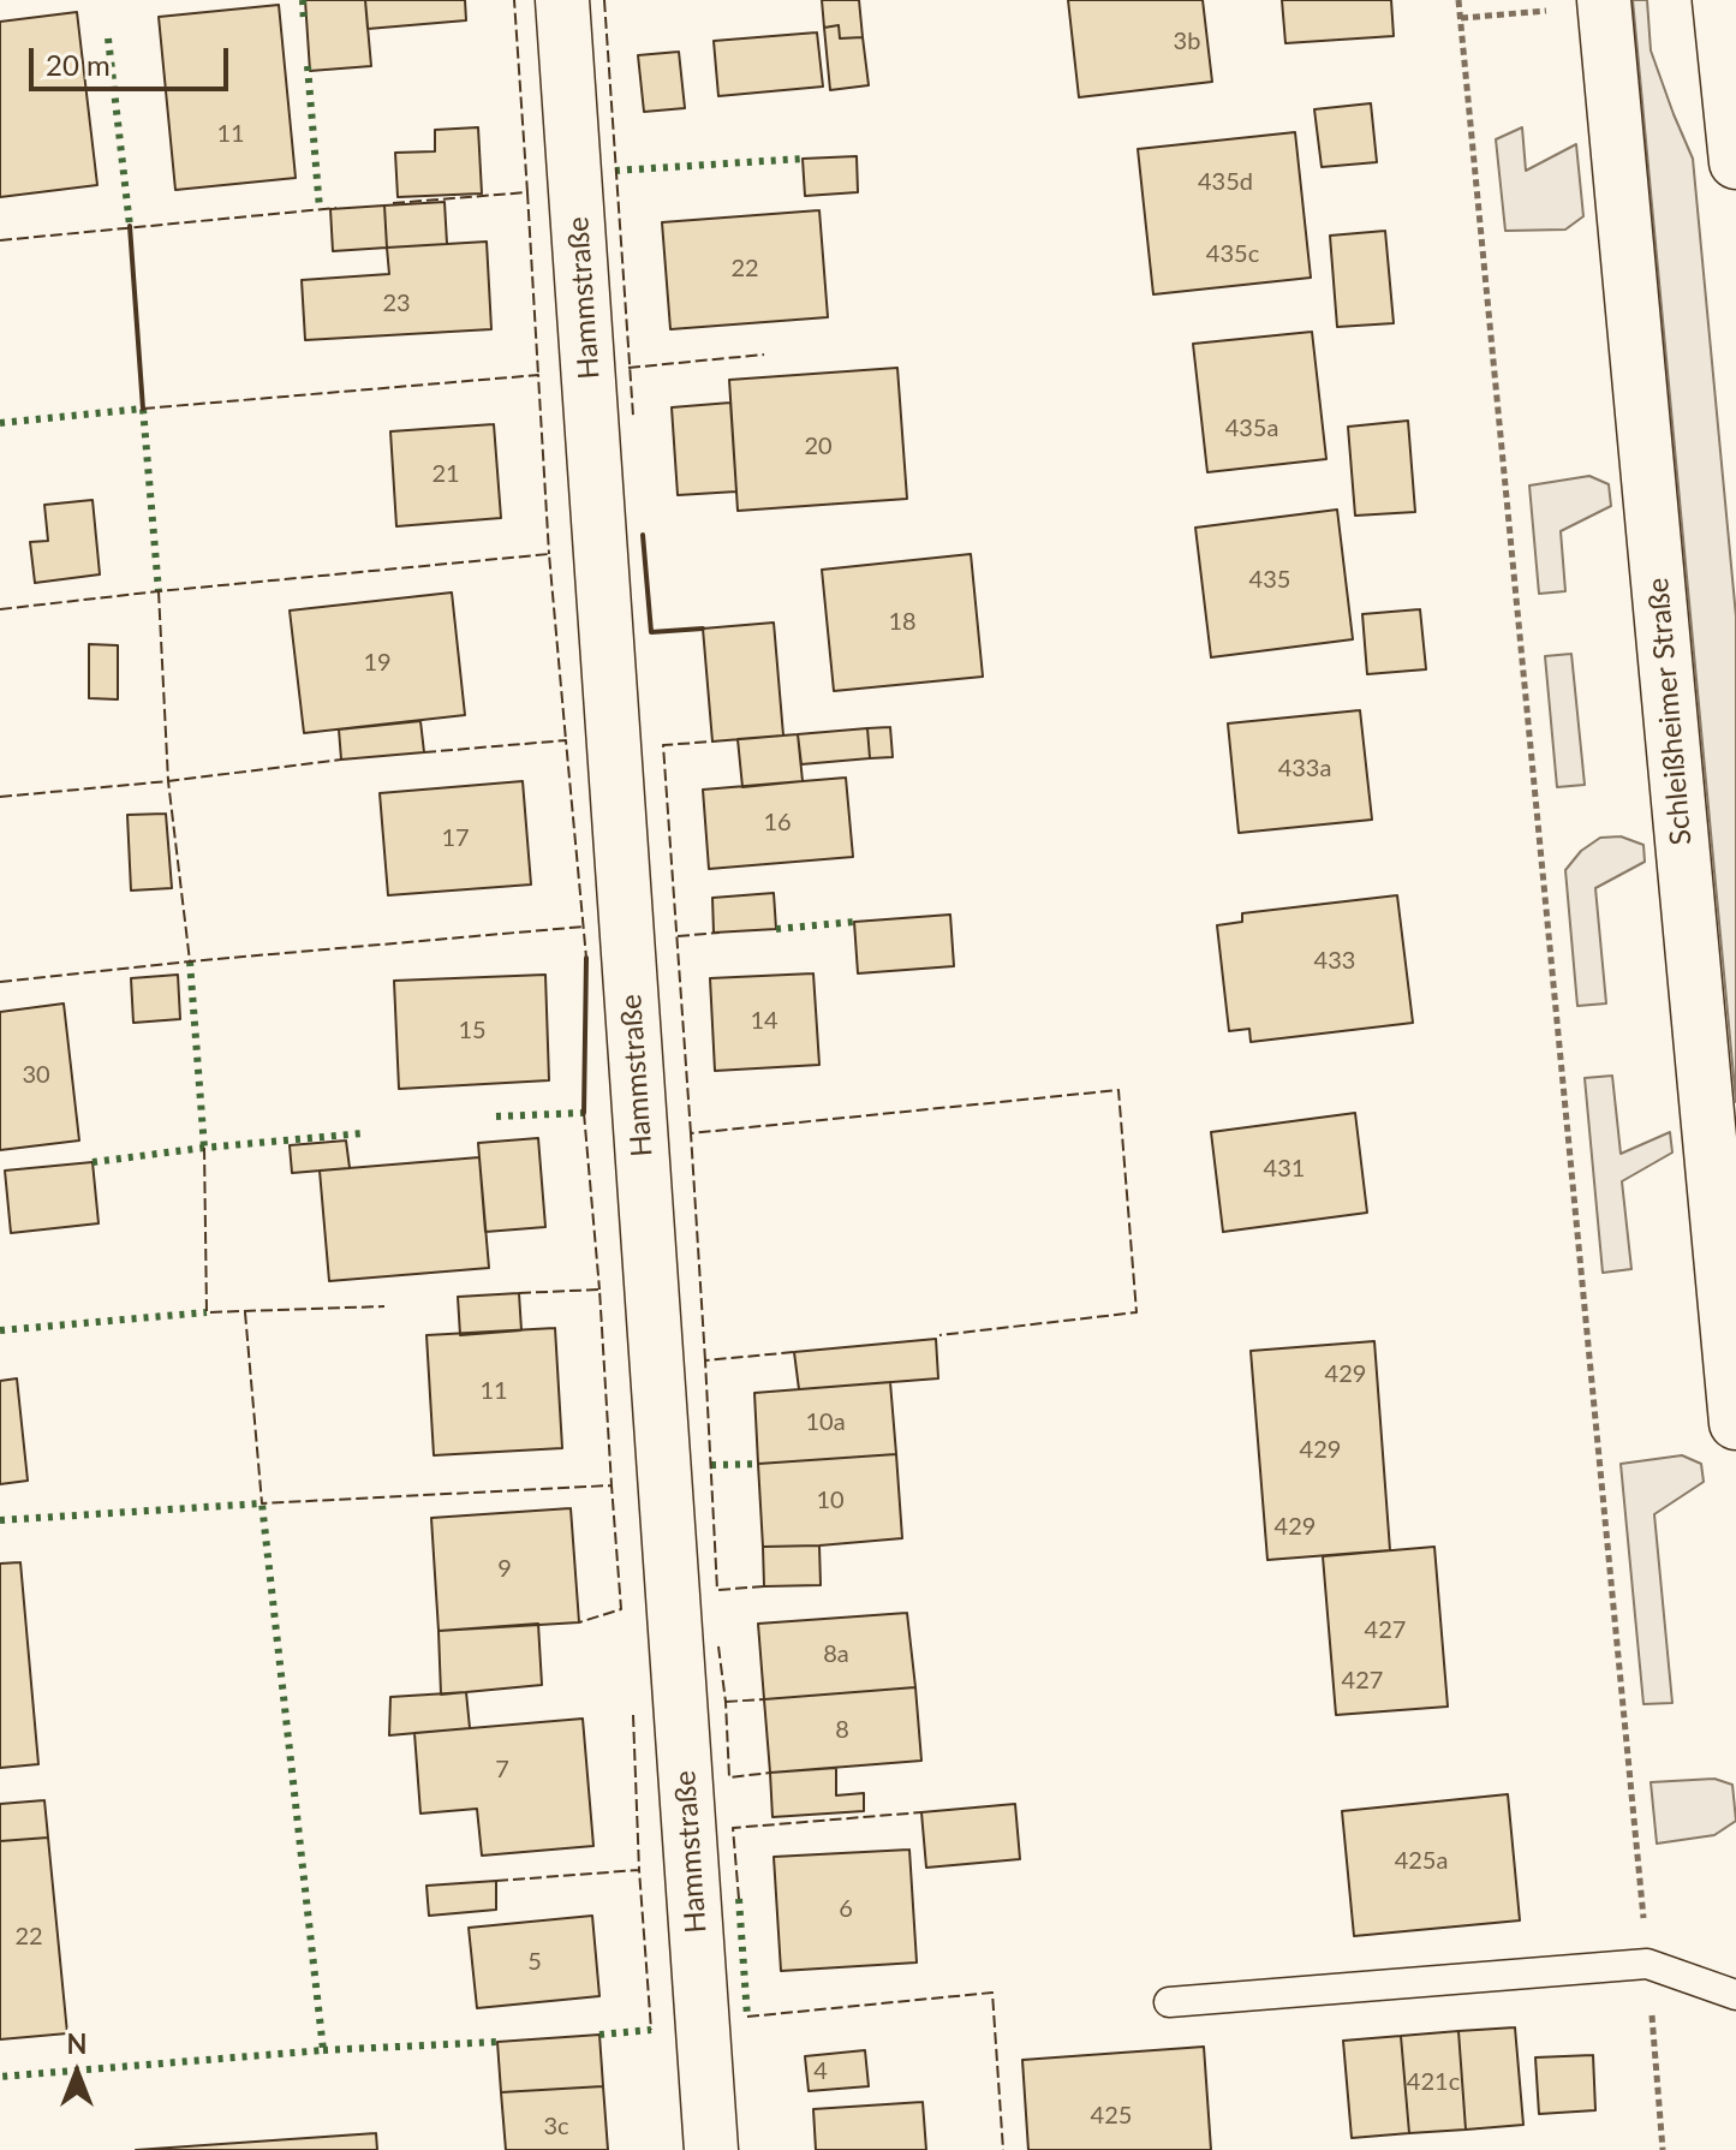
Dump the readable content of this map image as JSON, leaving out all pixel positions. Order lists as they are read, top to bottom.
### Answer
{
  "streets": {
    "street": ["Hammstraße", "Schleißheimer Straße"]
  },
  "house_numbers": [
    "3b",
    "11",
    "435d",
    "435c",
    "22",
    "23",
    "435a",
    "20",
    "21",
    "435",
    "18",
    "19",
    "433a",
    "16",
    "17",
    "433",
    "14",
    "15",
    "30",
    "431",
    "429",
    "11",
    "10a",
    "429",
    "10",
    "429",
    "9",
    "427",
    "8a",
    "427",
    "8",
    "7",
    "425a",
    "6",
    "22",
    "5",
    "4",
    "421c",
    "425",
    "3c"
  ],
  "scale_bar": "20 m",
  "north": "top"
}
